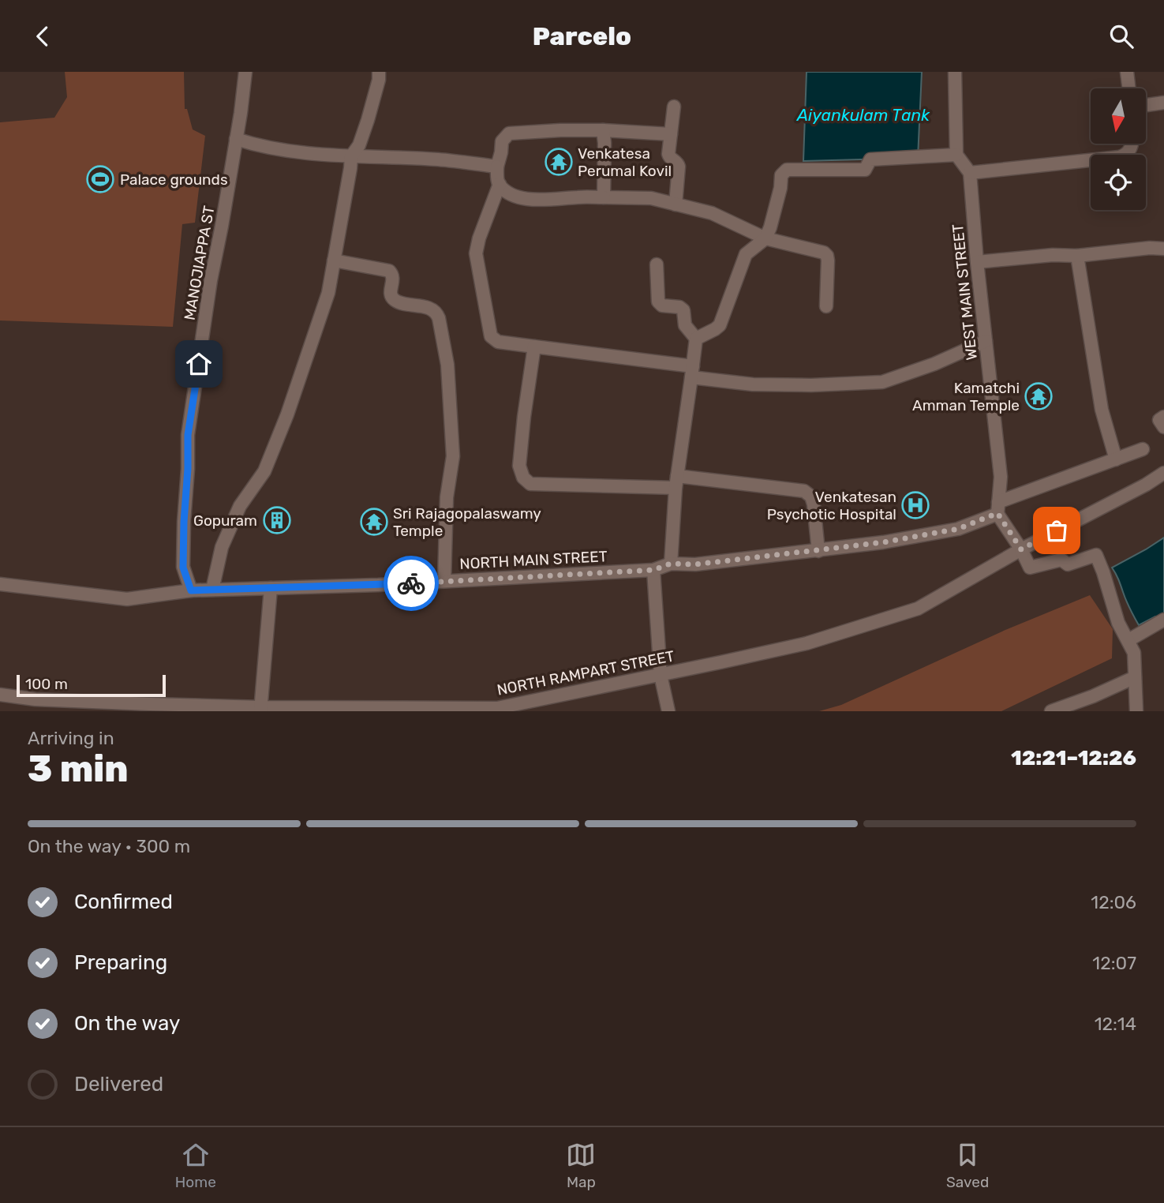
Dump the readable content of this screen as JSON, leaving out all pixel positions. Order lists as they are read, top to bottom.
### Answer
{
  "streets": {
    "street": [
      "MANOJIAPPA ST",
      "WEST MAIN STREET",
      "NORTH MAIN STREET",
      "NORTH RAMPART STREET"
    ]
  },
  "crossings": [
    ["MANOJIAPPA ST", "NORTH MAIN STREET"],
    ["WEST MAIN STREET", "NORTH MAIN STREET"]
  ],
  "water": ["Aiyankulam Tank"],
  "places": {
    "temple": ["Venkatesa Perumal Kovil", "Kamatchi Amman Temple", "Sri Rajagopalaswamy Temple"],
    "sports": ["Palace grounds"],
    "hospital": ["Venkatesan Psychotic Hospital"],
    "building": ["Gopuram"]
  },
  "scale_bar": "100 m",
  "north": "bottom",
  "page": {
    "header": "Parcelo",
    "scale": "100 m",
    "heading": ["3 min", "Arriving in", "12:21–12:26"],
    "bar": "On the way · 300 m",
    "list": [
      ["Confirmed", "12:06"],
      ["Preparing", "12:07"],
      ["On the way", "12:14"],
      "Delivered"
    ],
    "tabs": ["Home", "Map", "Saved"]
  }
}
